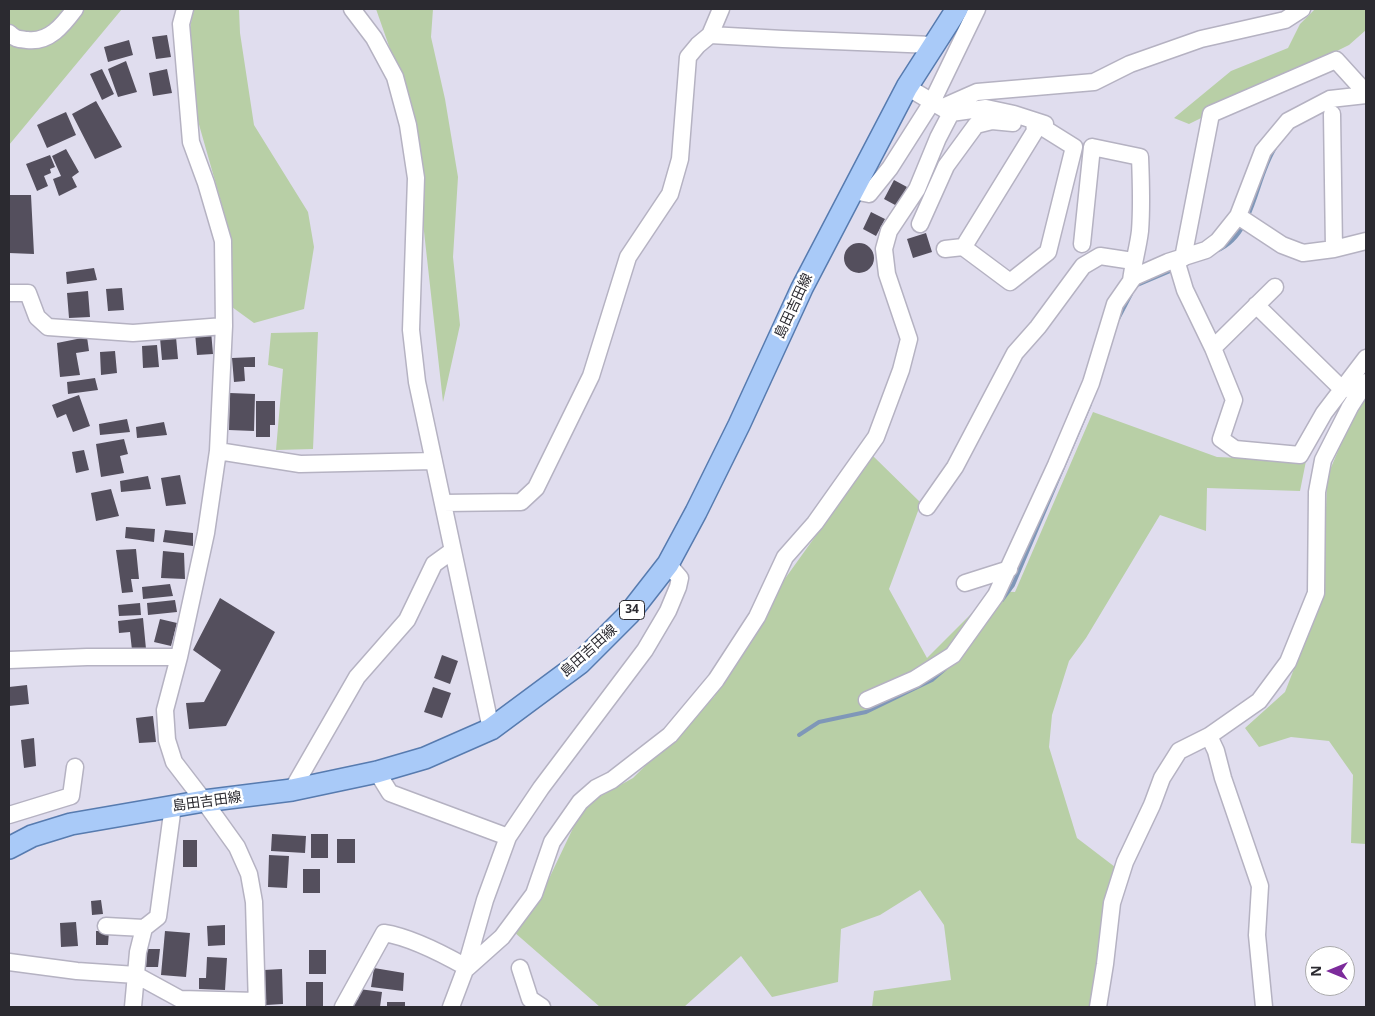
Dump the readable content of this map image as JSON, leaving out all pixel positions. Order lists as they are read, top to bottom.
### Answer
{
  "streets": {
    "main road": ["島田吉田線", "34"]
  },
  "north": "left"
}
